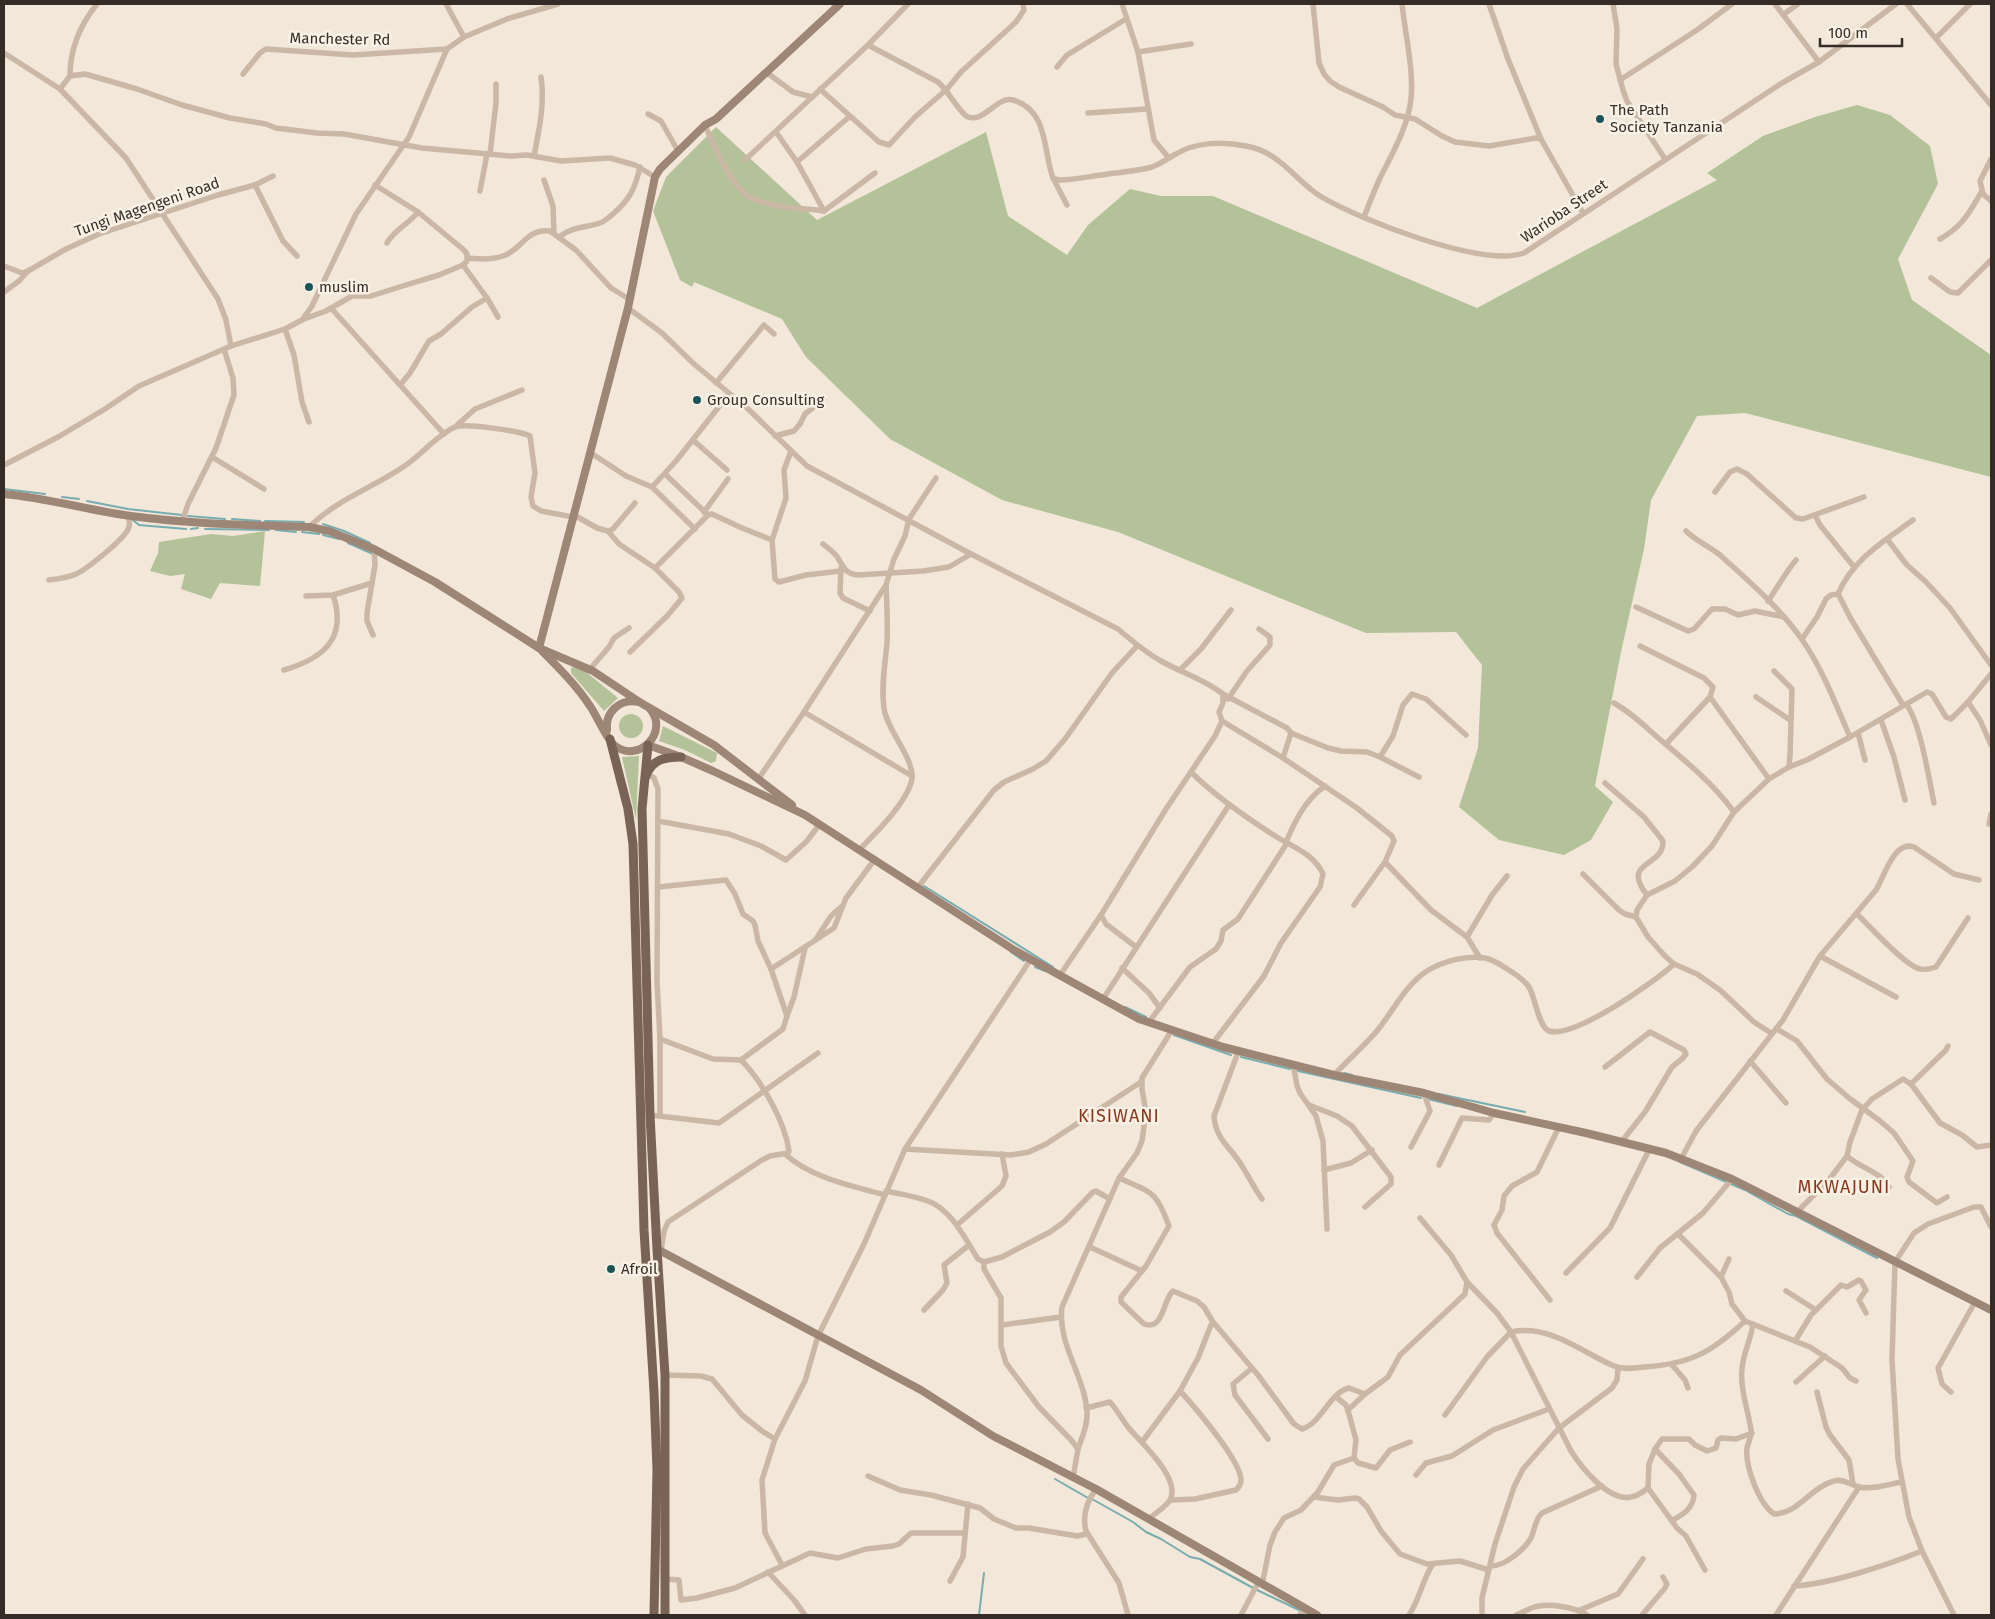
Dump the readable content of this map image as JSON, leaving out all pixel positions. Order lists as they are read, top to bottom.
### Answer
{
  "streets": {
    "street": ["Manchester Rd", "Tungi Magengeni Road", "Warioba Street"]
  },
  "districts": ["KISIWANI", "MKWAJUNI"],
  "places": [
    "The Path Society Tanzania",
    "muslim",
    "Group Consulting",
    "Afroil"
  ],
  "scale_bar": "100 m"
}
